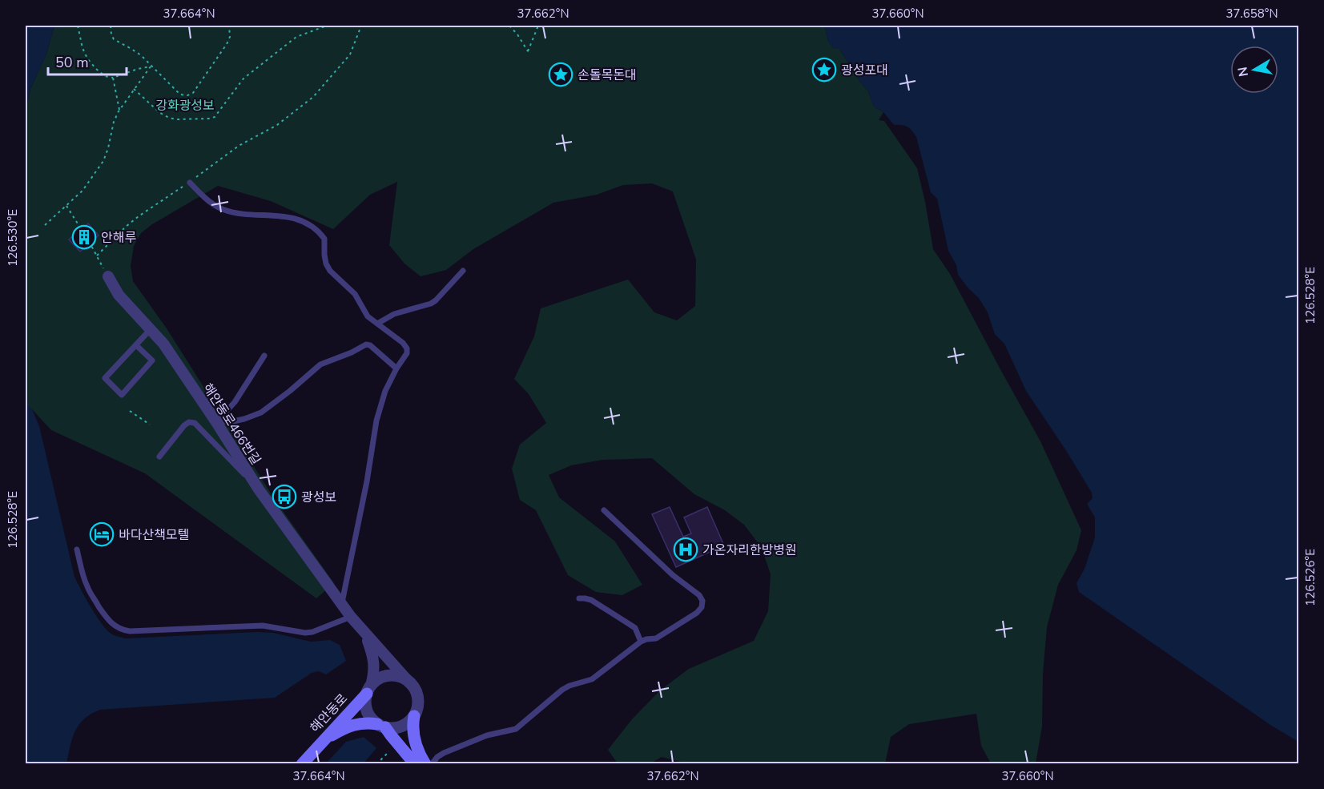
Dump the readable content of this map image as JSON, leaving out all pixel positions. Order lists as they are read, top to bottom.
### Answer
{
  "streets": {
    "main road": ["해안동로"],
    "street": ["해안동로466번길"]
  },
  "crossings": [
    ["해안동로466번길", "해안동로"]
  ],
  "parks": ["강화광성보"],
  "places": {
    "place": ["광성포대", "손돌목돈대"],
    "building": ["안해루"],
    "bus stop": ["광성보"],
    "hotel": ["바다산책모텔"],
    "hospital": ["가온자리한방병원"]
  },
  "scale_bar": "50 m",
  "north": "left",
  "coordinates": [
    "37.664°N",
    "37.662°N",
    "37.660°N",
    "37.658°N",
    "126.530°E",
    "126.528°E",
    "126.526°E"
  ]
}
